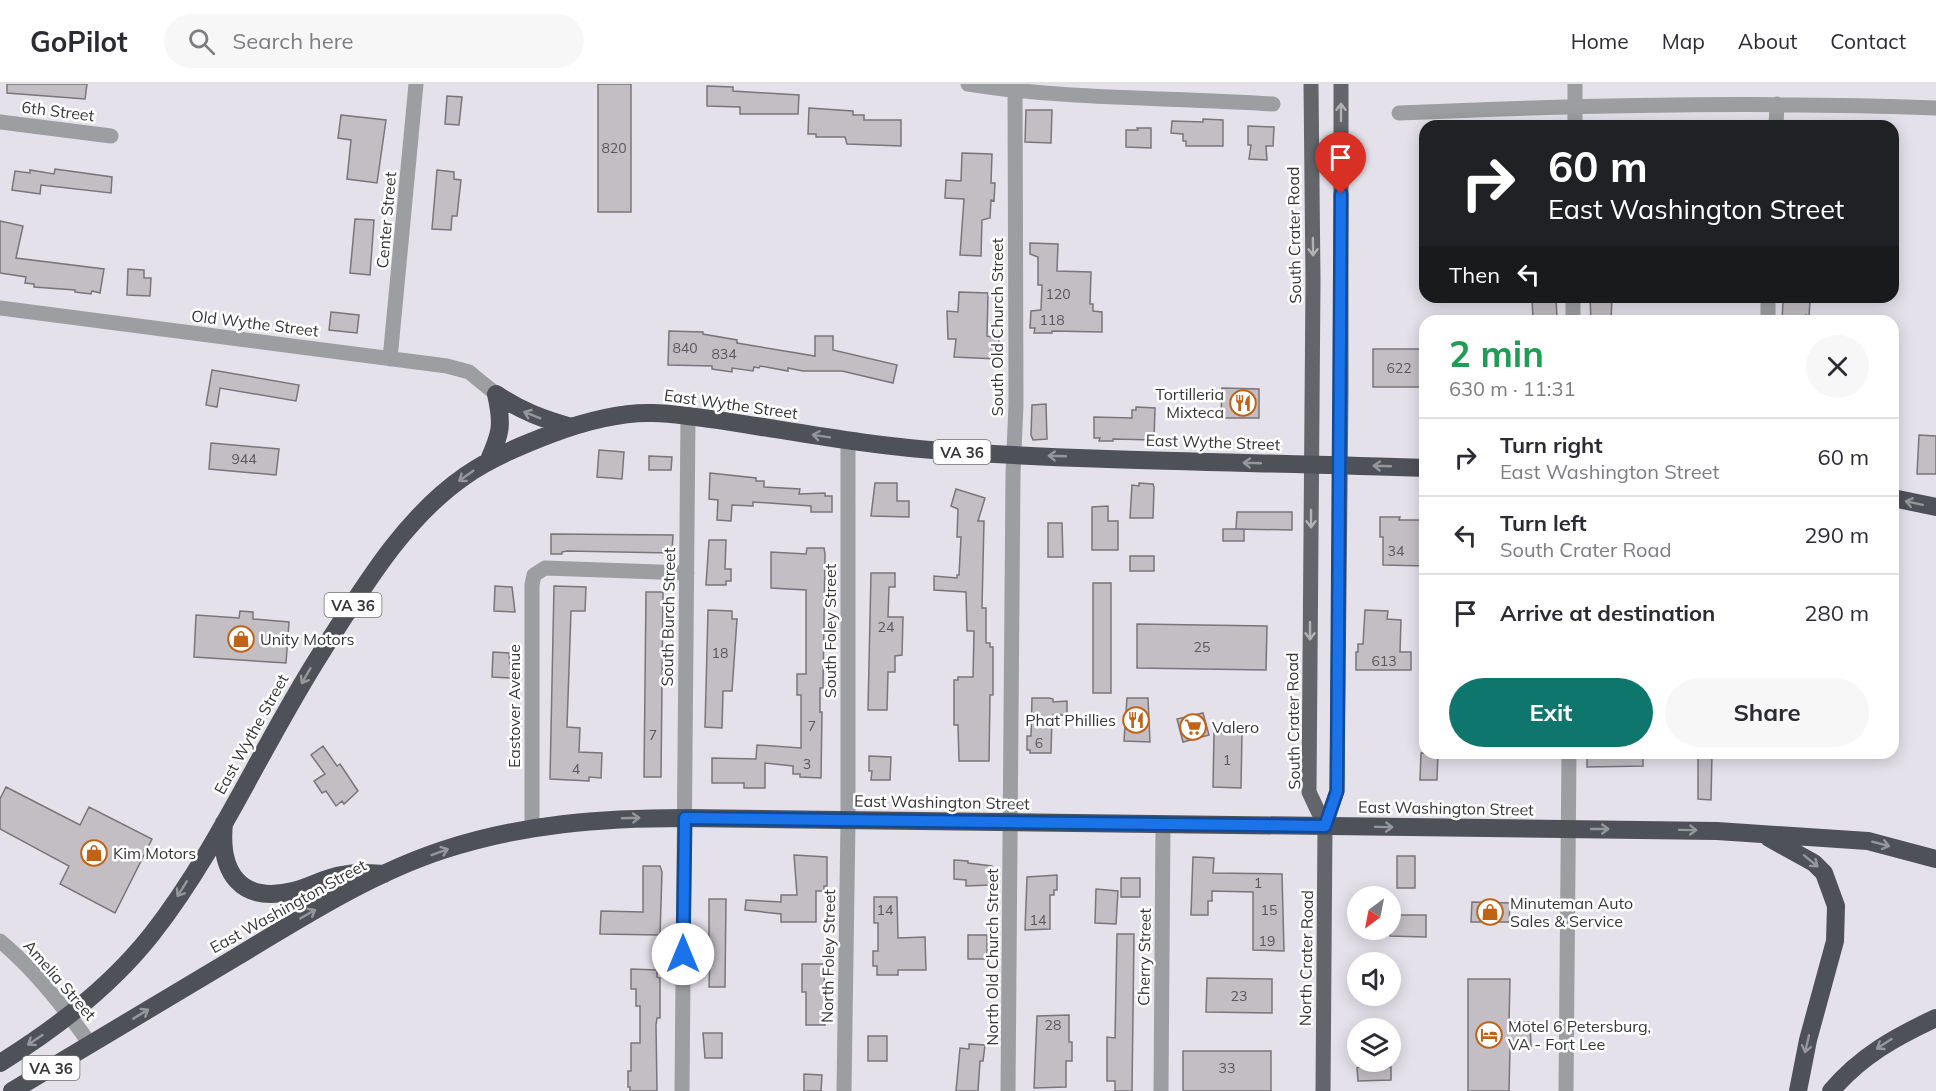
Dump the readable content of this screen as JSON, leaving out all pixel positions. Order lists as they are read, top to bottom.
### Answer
{
  "streets": {
    "highway": ["East Wythe Street", "VA 36", "East Washington Street"],
    "main road": ["South Crater Road", "North Crater Road"],
    "street": [
      "6th Street",
      "Center Street",
      "Old Wythe Street",
      "South Old Church Street",
      "South Burch Street",
      "South Foley Street",
      "Eastover Avenue",
      "North Foley Street",
      "North Old Church Street",
      "Cherry Street",
      "Amelia Street"
    ]
  },
  "crossings": [
    ["Center Street", "Old Wythe Street"],
    ["South Crater Road", "East Wythe Street"],
    ["South Crater Road", "East Washington Street"],
    ["South Crater Road", "North Crater Road"],
    ["South Old Church Street", "East Wythe Street"],
    ["South Old Church Street", "East Washington Street"],
    ["South Old Church Street", "North Old Church Street"],
    ["East Wythe Street", "VA 36"],
    ["East Wythe Street", "South Burch Street"],
    ["East Wythe Street", "South Foley Street"],
    ["East Wythe Street", "Amelia Street"],
    ["VA 36", "Amelia Street"],
    ["South Burch Street", "Eastover Avenue"],
    ["South Burch Street", "East Washington Street"],
    ["South Foley Street", "East Washington Street"],
    ["South Foley Street", "North Foley Street"],
    ["Eastover Avenue", "East Washington Street"],
    ["East Washington Street", "North Foley Street"],
    ["East Washington Street", "North Old Church Street"],
    ["East Washington Street", "Cherry Street"],
    ["East Washington Street", "North Crater Road"],
    ["East Washington Street", "Amelia Street"]
  ],
  "one_way": ["East Wythe Street", "East Washington Street"],
  "places": {
    "restaurant": ["Tortilleria Mixteca", "Phat Phillies"],
    "shop": ["Unity Motors", "Kim Motors", "Minuteman Auto Sales & Service"],
    "supermarket": ["Valero"],
    "hotel": ["Motel 6 Petersburg, VA - Fort Lee"]
  },
  "house_numbers": [
    "820",
    "120",
    "118",
    "840",
    "834",
    "622",
    "944",
    "34",
    "24",
    "25",
    "18",
    "613",
    "7",
    "7",
    "6",
    "1",
    "3",
    "4",
    "1",
    "14",
    "15",
    "14",
    "19",
    "23",
    "28",
    "33"
  ],
  "north": "bottom left",
  "page": {
    "header": "GoPilot",
    "search": "Search here",
    "nav": [
      "Home",
      "Map",
      "About",
      "Contact"
    ],
    "turn": ["60 m", "East Washington Street"],
    "then": "Then",
    "heading": ["2 min", "630 m · 11:31"],
    "list": [
      {
        "name": "Turn right",
        "note": "East Washington Street",
        "value": "60 m"
      },
      {
        "name": "Turn left",
        "note": "South Crater Road",
        "value": "290 m"
      },
      {
        "name": "Arrive at destination",
        "value": "280 m"
      }
    ],
    "buttons": ["Exit", "Share"]
  }
}
